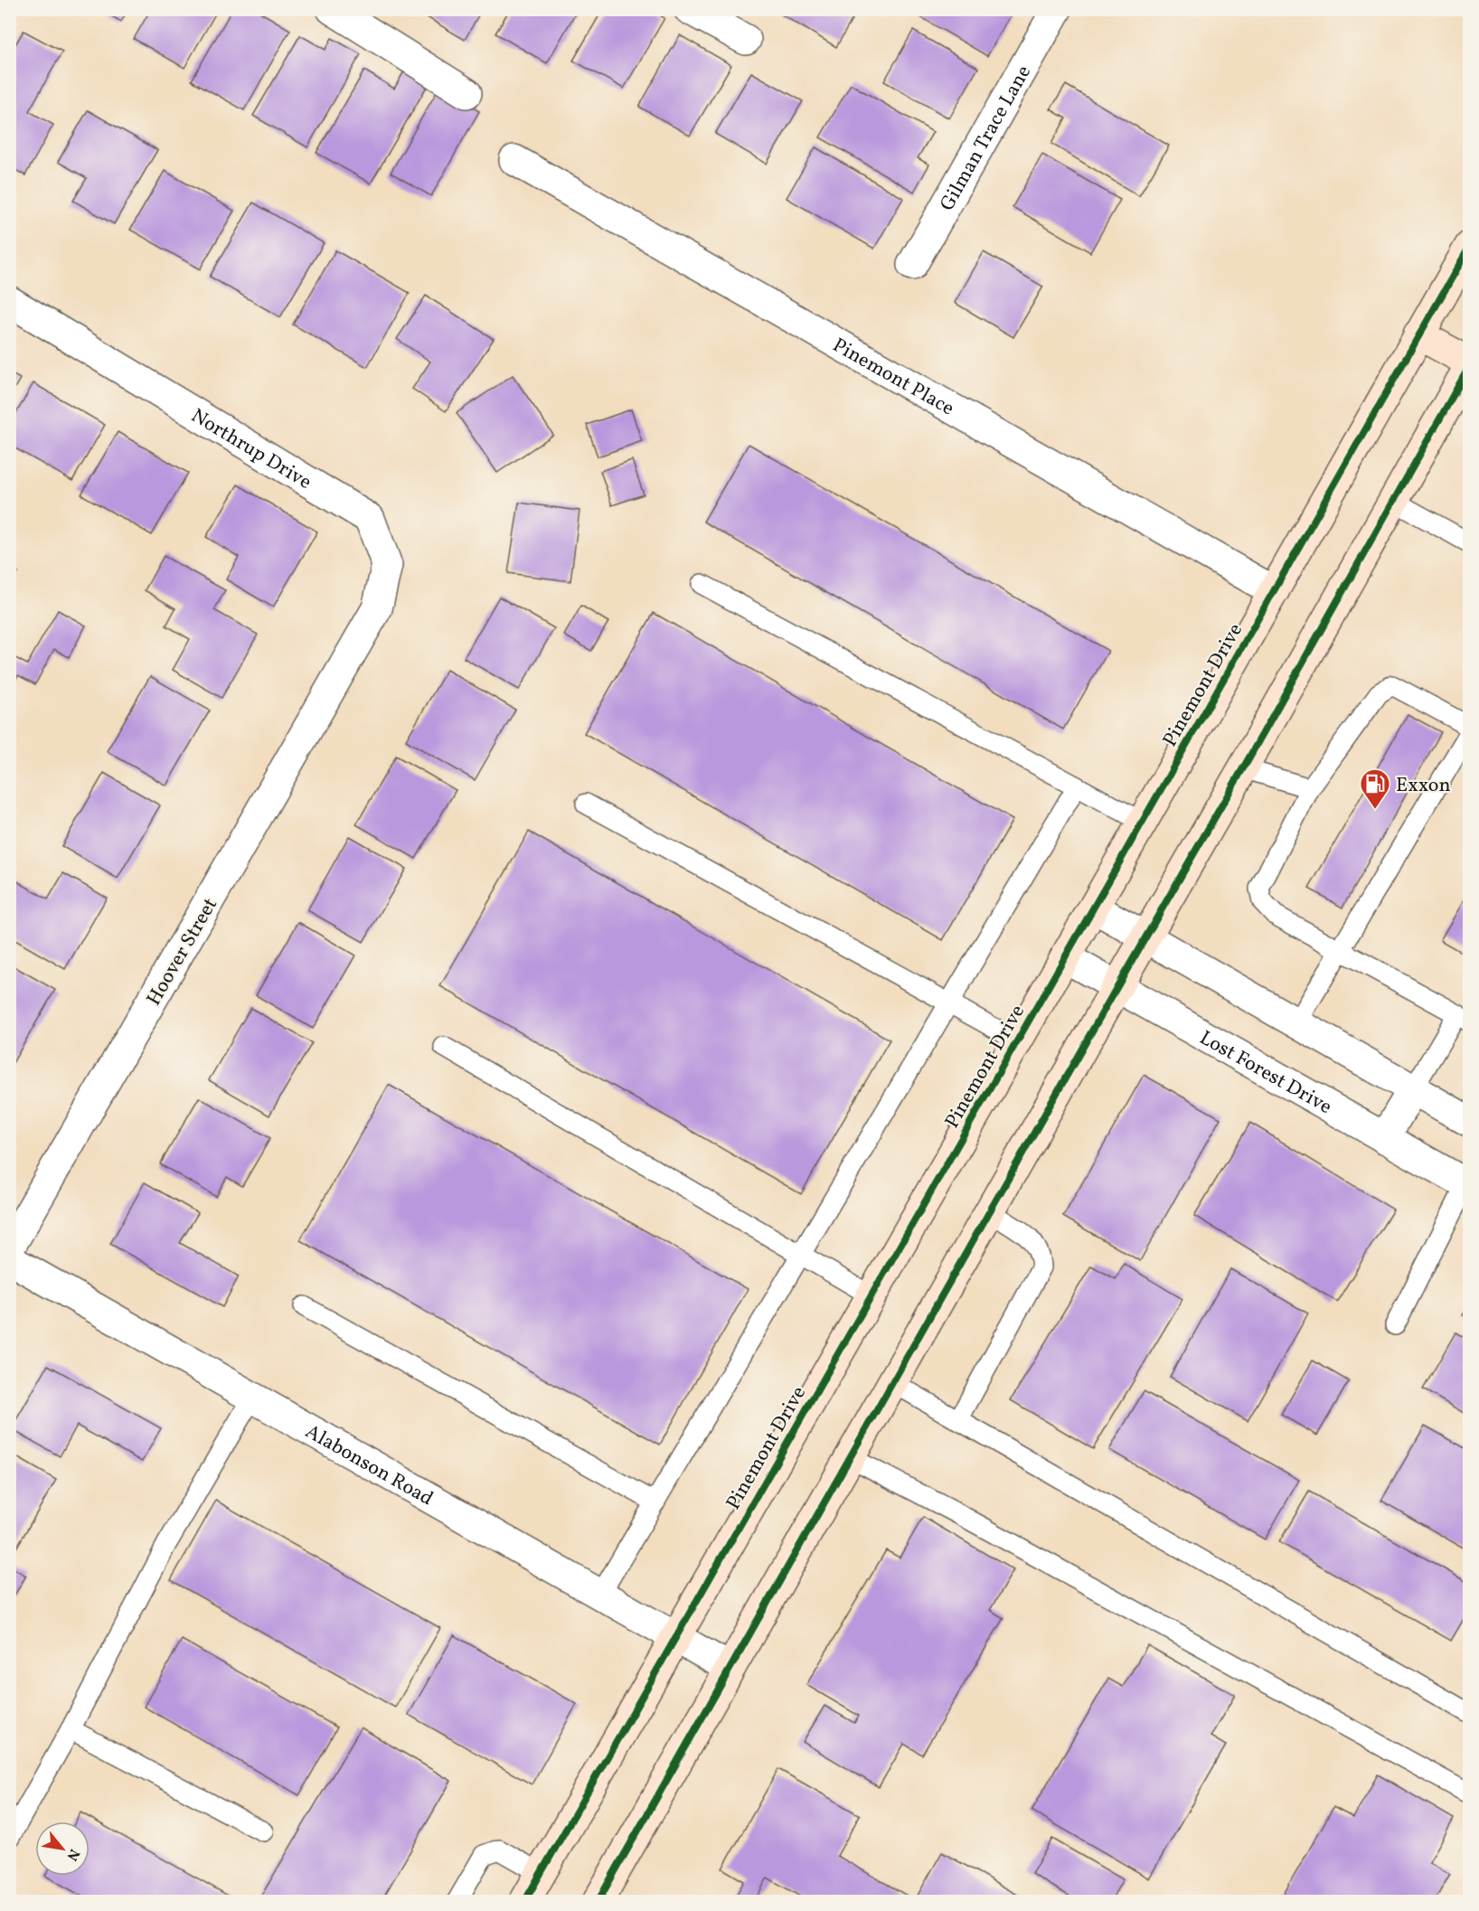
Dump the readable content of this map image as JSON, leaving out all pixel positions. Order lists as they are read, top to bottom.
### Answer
{
  "streets": {
    "main road": ["Pinemont Drive"],
    "street": [
      "Gilman Trace Lane",
      "Pinemont Place",
      "Northrup Drive",
      "Hoover Street",
      "Lost Forest Drive",
      "Alabonson Road"
    ]
  },
  "crossings": [
    ["Pinemont Place", "Pinemont Drive"],
    ["Northrup Drive", "Hoover Street"],
    ["Pinemont Drive", "Lost Forest Drive"],
    ["Pinemont Drive", "Alabonson Road"]
  ],
  "places": {
    "fuel station": ["Exxon"]
  },
  "north": "bottom right"
}
